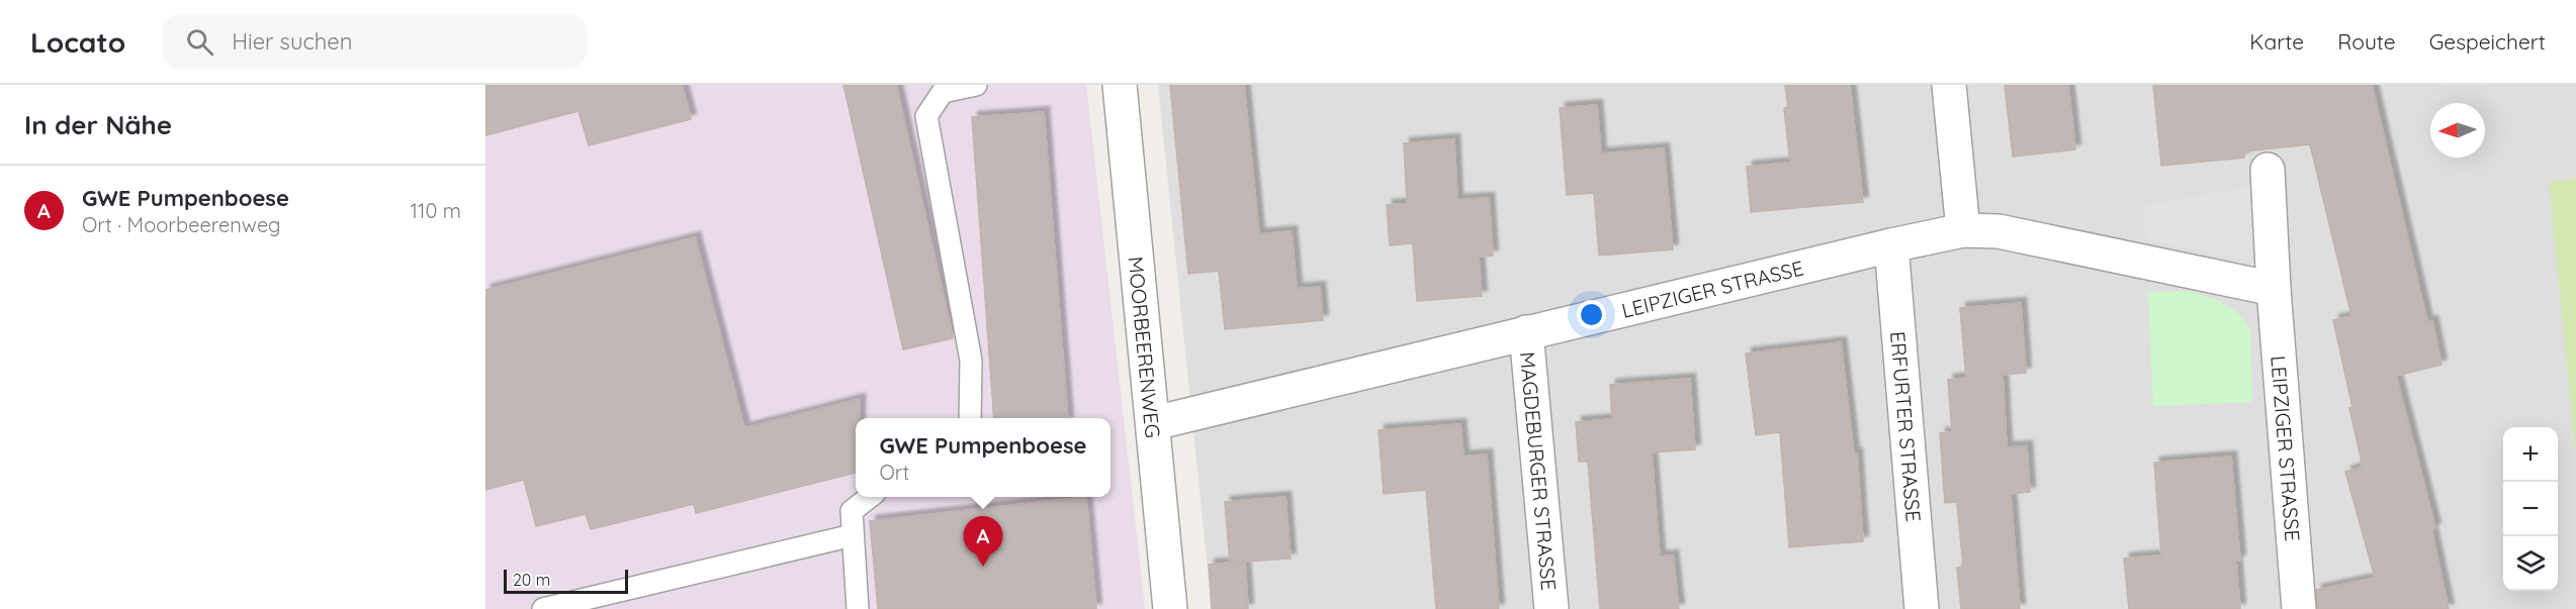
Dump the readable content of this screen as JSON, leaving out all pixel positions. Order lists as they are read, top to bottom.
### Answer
{
  "streets": {
    "street": [
      "LEIPZIGER STRASSE",
      "MOORBEERENWEG",
      "ERFURTER STRASSE",
      "MAGDEBURGER STRASSE"
    ]
  },
  "crossings": [
    ["LEIPZIGER STRASSE", "MOORBEERENWEG"],
    ["LEIPZIGER STRASSE", "ERFURTER STRASSE"],
    ["LEIPZIGER STRASSE", "MAGDEBURGER STRASSE"]
  ],
  "scale_bar": "20 m",
  "north": "left",
  "page": {
    "header": "Locato",
    "search": "Hier suchen",
    "nav": ["Karte", "Route", "Gespeichert"],
    "heading": "In der Nähe",
    "list": [
      {
        "mark": "A",
        "name": "GWE Pumpenboese",
        "note": "Ort · Moorbeerenweg",
        "value": "110 m"
      }
    ],
    "popup": ["GWE Pumpenboese", "Ort"],
    "map_buttons": ["+", "−"],
    "pins": "A",
    "scale": "20 m"
  }
}
